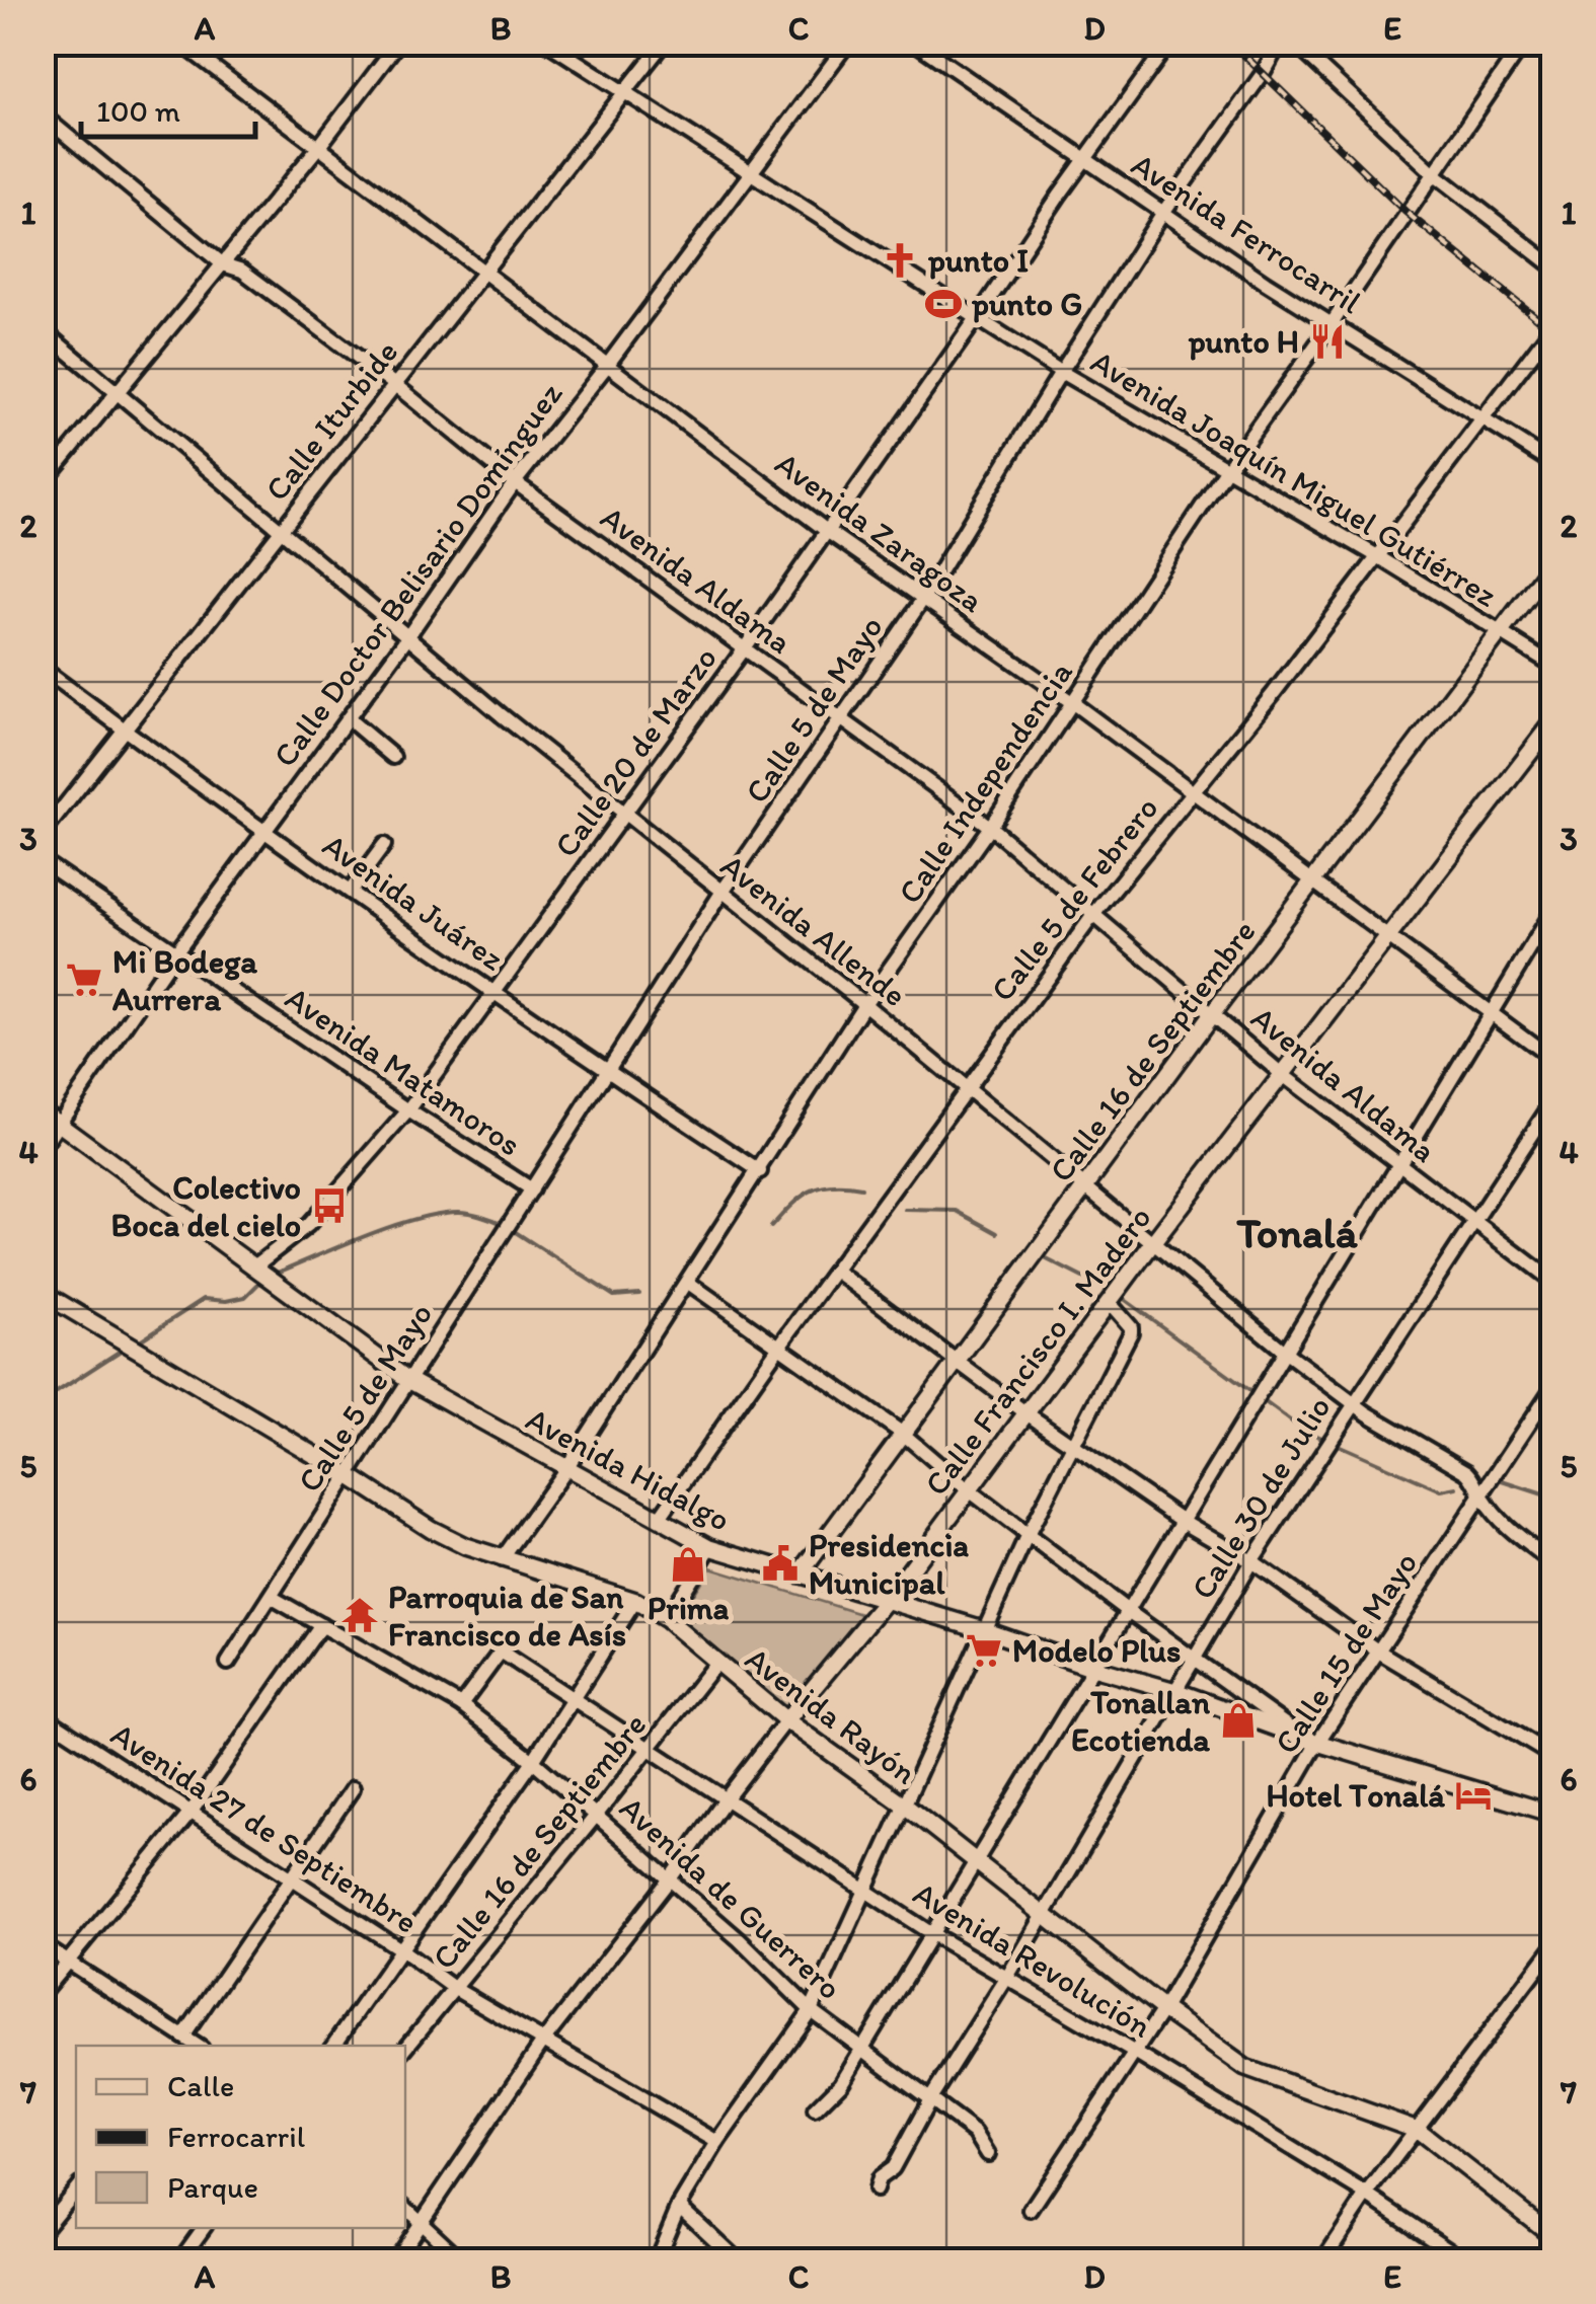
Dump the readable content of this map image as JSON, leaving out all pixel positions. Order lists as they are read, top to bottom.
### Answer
{
  "streets": {
    "main road": [
      "Calle 16 de Septiembre",
      "Calle Francisco I. Madero",
      "Avenida Hidalgo",
      "Avenida Rayón"
    ],
    "street": [
      "Avenida Ferrocarril",
      "Calle Iturbide",
      "Avenida Joaquín Miguel Gutiérrez",
      "Avenida Zaragoza",
      "Calle Doctor Belisario Domínguez",
      "Avenida Aldama",
      "Calle 5 de Mayo",
      "Calle 20 de Marzo",
      "Calle Independencia",
      "Calle 5 de Febrero",
      "Avenida Juárez",
      "Avenida Allende",
      "Avenida Matamoros",
      "Calle 30 de Julio",
      "Calle 15 de Mayo",
      "Avenida 27 de Septiembre",
      "Avenida de Guerrero",
      "Avenida Revolución"
    ]
  },
  "crossings": [
    ["Avenida Ferrocarril", "Calle 5 de Mayo"],
    ["Avenida Ferrocarril", "Calle 20 de Marzo"],
    ["Avenida Ferrocarril", "Calle Independencia"],
    ["Avenida Ferrocarril", "Calle 5 de Febrero"],
    ["Calle Iturbide", "Avenida Joaquín Miguel Gutiérrez"],
    ["Calle Iturbide", "Avenida Zaragoza"],
    ["Calle Iturbide", "Avenida Aldama"],
    ["Calle Iturbide", "Avenida Juárez"],
    ["Calle Iturbide", "Avenida Allende"],
    ["Avenida Joaquín Miguel Gutiérrez", "Calle Doctor Belisario Domínguez"],
    ["Avenida Joaquín Miguel Gutiérrez", "Calle 5 de Mayo"],
    ["Avenida Joaquín Miguel Gutiérrez", "Calle 20 de Marzo"],
    ["Avenida Joaquín Miguel Gutiérrez", "Calle Independencia"],
    ["Avenida Joaquín Miguel Gutiérrez", "Calle 5 de Febrero"],
    ["Avenida Joaquín Miguel Gutiérrez", "Calle 16 de Septiembre"],
    ["Avenida Zaragoza", "Calle Doctor Belisario Domínguez"],
    ["Avenida Zaragoza", "Calle 5 de Mayo"],
    ["Avenida Zaragoza", "Calle 20 de Marzo"],
    ["Avenida Zaragoza", "Calle Independencia"],
    ["Avenida Zaragoza", "Calle 5 de Febrero"],
    ["Avenida Zaragoza", "Calle 16 de Septiembre"],
    ["Avenida Zaragoza", "Calle Francisco I. Madero"],
    ["Calle Doctor Belisario Domínguez", "Avenida Aldama"],
    ["Calle Doctor Belisario Domínguez", "Avenida Juárez"],
    ["Calle Doctor Belisario Domínguez", "Avenida Allende"],
    ["Calle Doctor Belisario Domínguez", "Avenida Matamoros"],
    ["Calle Doctor Belisario Domínguez", "Avenida Hidalgo"],
    ["Avenida Aldama", "Calle 5 de Mayo"],
    ["Avenida Aldama", "Calle 20 de Marzo"],
    ["Avenida Aldama", "Calle Independencia"],
    ["Avenida Aldama", "Calle 5 de Febrero"],
    ["Avenida Aldama", "Calle 16 de Septiembre"],
    ["Avenida Aldama", "Calle Francisco I. Madero"],
    ["Avenida Aldama", "Calle 30 de Julio"],
    ["Calle 5 de Mayo", "Avenida Juárez"],
    ["Calle 5 de Mayo", "Avenida Allende"],
    ["Calle 5 de Mayo", "Avenida Matamoros"],
    ["Calle 5 de Mayo", "Avenida Hidalgo"],
    ["Calle 5 de Mayo", "Avenida Rayón"],
    ["Calle 5 de Mayo", "Avenida de Guerrero"],
    ["Calle 20 de Marzo", "Avenida Juárez"],
    ["Calle 20 de Marzo", "Avenida Allende"],
    ["Calle 20 de Marzo", "Avenida Matamoros"],
    ["Calle 20 de Marzo", "Avenida Hidalgo"],
    ["Calle Independencia", "Avenida Juárez"],
    ["Calle Independencia", "Avenida Allende"],
    ["Calle Independencia", "Avenida Hidalgo"],
    ["Calle Independencia", "Avenida Rayón"],
    ["Calle 5 de Febrero", "Avenida Allende"],
    ["Calle 5 de Febrero", "Avenida Hidalgo"],
    ["Avenida Allende", "Calle 16 de Septiembre"],
    ["Avenida Allende", "Calle Francisco I. Madero"],
    ["Avenida Allende", "Calle 30 de Julio"],
    ["Avenida Allende", "Calle 15 de Mayo"],
    ["Calle 16 de Septiembre", "Avenida Hidalgo"],
    ["Calle 16 de Septiembre", "Avenida Rayón"],
    ["Calle 16 de Septiembre", "Avenida 27 de Septiembre"],
    ["Calle 16 de Septiembre", "Avenida de Guerrero"],
    ["Calle 16 de Septiembre", "Avenida Revolución"],
    ["Calle Francisco I. Madero", "Avenida Hidalgo"],
    ["Calle Francisco I. Madero", "Avenida Rayón"],
    ["Calle Francisco I. Madero", "Avenida 27 de Septiembre"],
    ["Calle Francisco I. Madero", "Avenida de Guerrero"],
    ["Calle Francisco I. Madero", "Avenida Revolución"],
    ["Avenida Hidalgo", "Calle 30 de Julio"],
    ["Avenida Hidalgo", "Calle 15 de Mayo"],
    ["Calle 30 de Julio", "Avenida Rayón"],
    ["Calle 30 de Julio", "Avenida de Guerrero"],
    ["Calle 30 de Julio", "Avenida Revolución"],
    ["Calle 15 de Mayo", "Avenida Rayón"],
    ["Calle 15 de Mayo", "Avenida Revolución"],
    ["Avenida de Guerrero", "Avenida Revolución"]
  ],
  "districts": ["Tonalá"],
  "places": {
    "church": ["punto I"],
    "sports": ["punto G"],
    "restaurant": ["punto H"],
    "supermarket": ["Mi Bodega Aurrera", "Modelo Plus"],
    "bus stop": ["Colectivo Boca del cielo"],
    "public building": ["Presidencia Municipal"],
    "shop": ["Prima", "Tonallan Ecotienda"],
    "temple": ["Parroquia de San Francisco de Asís"],
    "hotel": ["Hotel Tonalá"]
  },
  "legend": ["Calle", "Ferrocarril", "Parque"],
  "scale_bar": "100 m",
  "grid": {
    "columns": [
      "A",
      "B",
      "C",
      "D",
      "E"
    ],
    "rows": [
      "1",
      "2",
      "3",
      "4",
      "5",
      "6",
      "7"
    ]
  }
}
